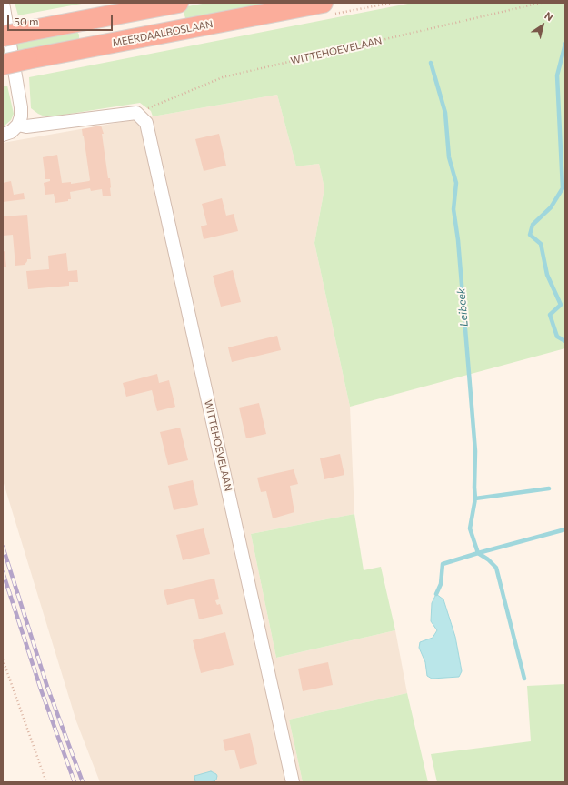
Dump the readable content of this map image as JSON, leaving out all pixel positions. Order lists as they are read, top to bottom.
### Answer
{
  "streets": {
    "highway": ["MEERDAALBOSLAAN"],
    "street": ["WITTEHOEVELAAN"]
  },
  "water": ["Leibeek"],
  "scale_bar": "50 m",
  "north": "top right"
}
